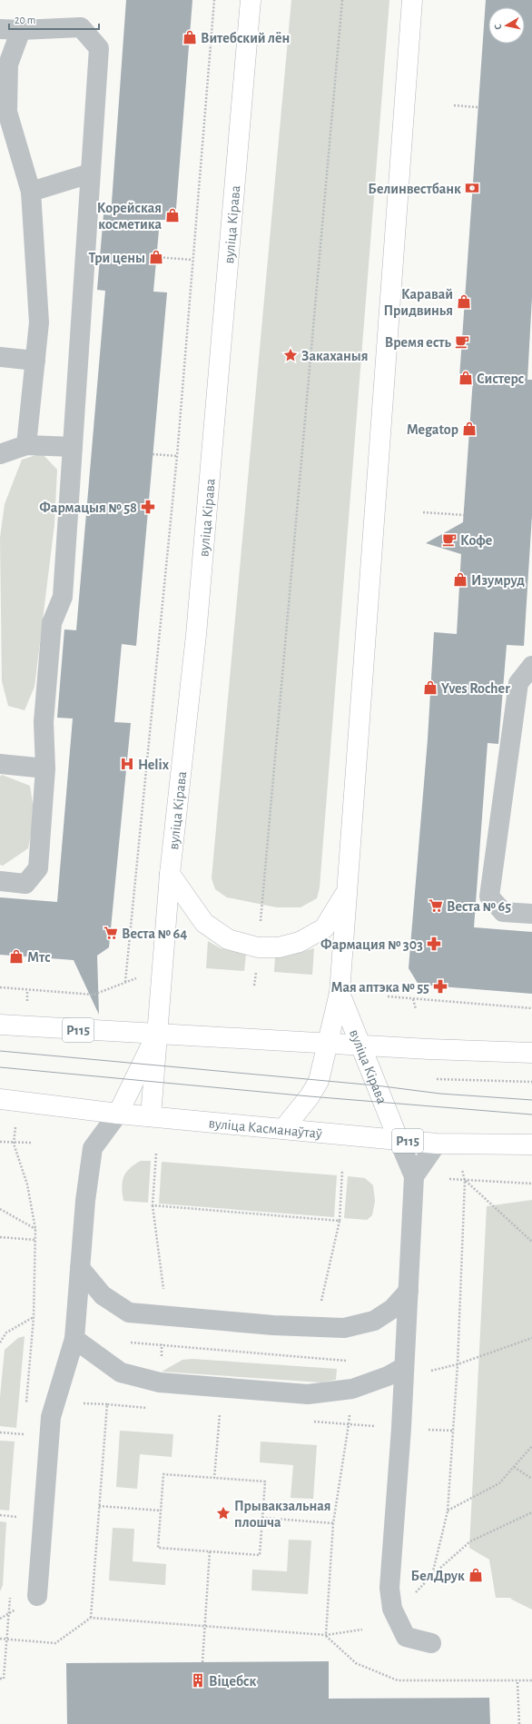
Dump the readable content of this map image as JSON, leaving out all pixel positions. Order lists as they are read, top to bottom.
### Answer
{
  "streets": {
    "main road": ["вуліца Кірава", "Р115", "вуліца Касманаўтаў"]
  },
  "crossings": [
    ["вуліца Кірава", "Р115"],
    ["вуліца Кірава", "вуліца Касманаўтаў"]
  ],
  "places": {
    "shop": [
      "Витебский лён",
      "Корейская косметика",
      "Три цены",
      "Каравай Придвинья",
      "Систерс",
      "Megatop",
      "Изумруд",
      "Yves Rocher",
      "Мтс",
      "БелДрук"
    ],
    "bank": ["Белинвестбанк"],
    "cafe": ["Время есть", "Кофе"],
    "place": ["Закаханыя", "Прывакзальная плошча"],
    "pharmacy": ["Фармацыя № 58", "Фармация № 303", "Мая аптэка № 55"],
    "hospital": ["Helix"],
    "supermarket": ["Веста № 65", "Веста № 64"],
    "building": ["Віцебск"]
  },
  "scale_bar": "20 m",
  "north": "left"
}
